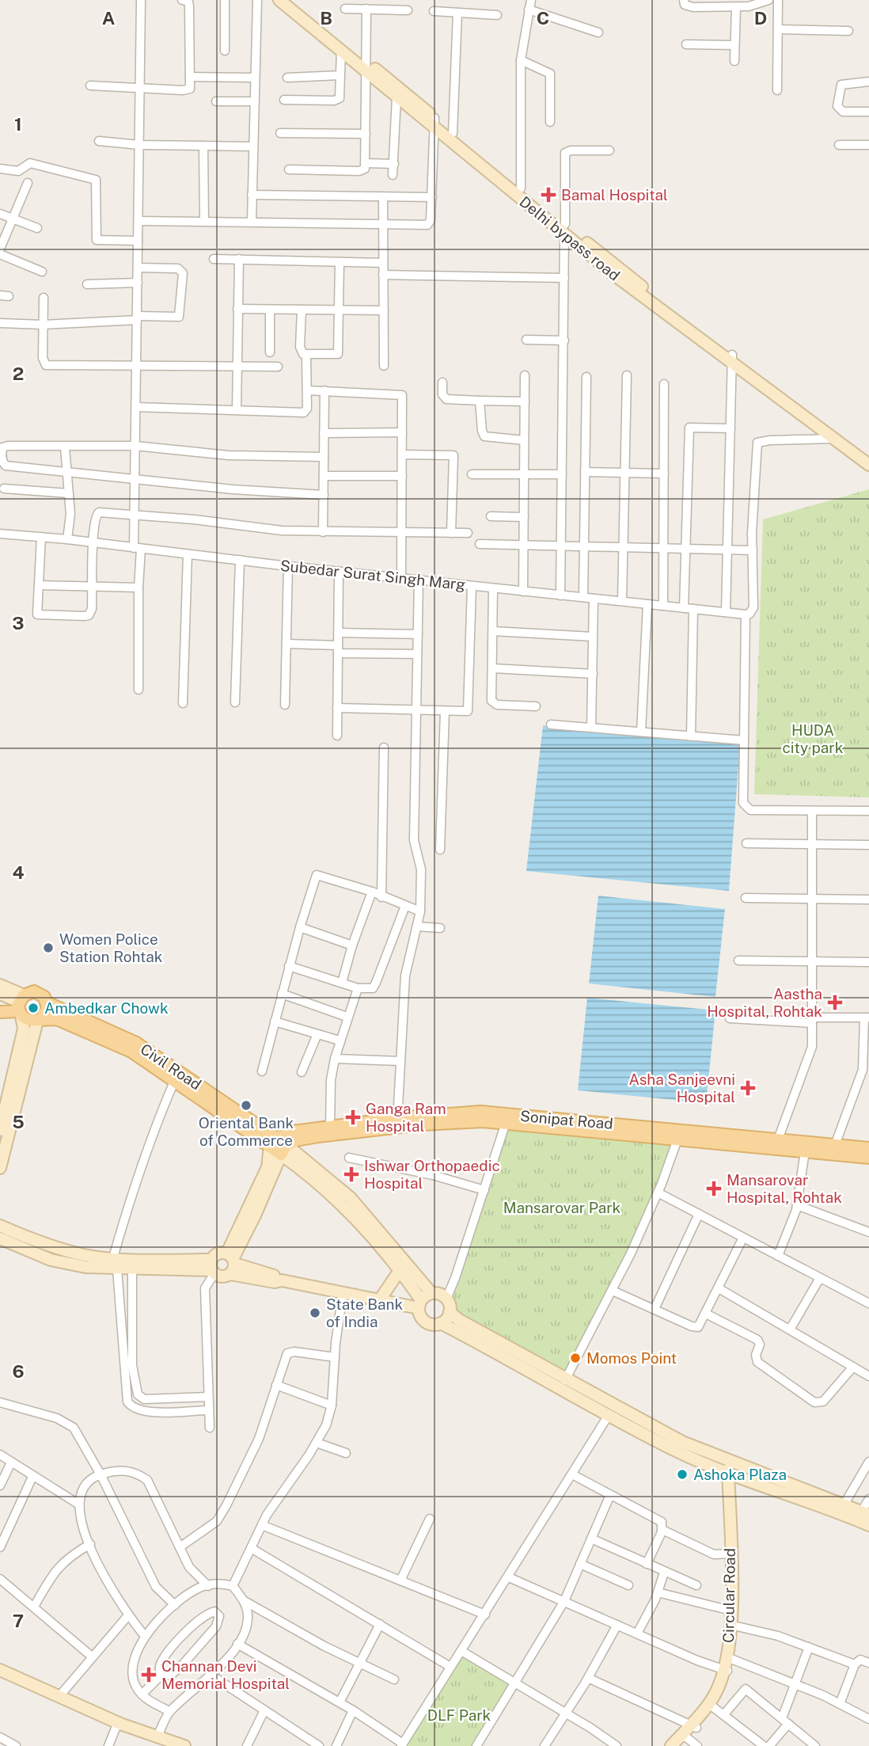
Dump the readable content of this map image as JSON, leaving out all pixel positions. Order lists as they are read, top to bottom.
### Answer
{
  "streets": {
    "main road": [
      "Delhi bypass road",
      "Civil Road",
      "Sonipat Road",
      "Circular Road"
    ],
    "street": ["Subedar Surat Singh Marg"]
  },
  "crossings": [
    ["Civil Road", "Sonipat Road"]
  ],
  "parks": ["HUDA city park", "Mansarovar Park", "DLF Park"],
  "places": {
    "health": [
      "Bamal Hospital",
      "Aastha Hospital, Rohtak",
      "Asha Sanjeevni Hospital",
      "Ganga Ram Hospital",
      "Ishwar Orthopaedic Hospital",
      "Mansarovar Hospital, Rohtak",
      "Channan Devi Memorial Hospital"
    ],
    "other": [
      "Women Police Station Rohtak",
      "Ambedkar Chowk",
      "Oriental Bank of Commerce",
      "State Bank of India",
      "Momos Point",
      "Ashoka Plaza"
    ]
  },
  "grid": {
    "columns": [
      "A",
      "B",
      "C",
      "D"
    ],
    "rows": [
      "1",
      "2",
      "3",
      "4",
      "5",
      "6",
      "7"
    ]
  }
}
